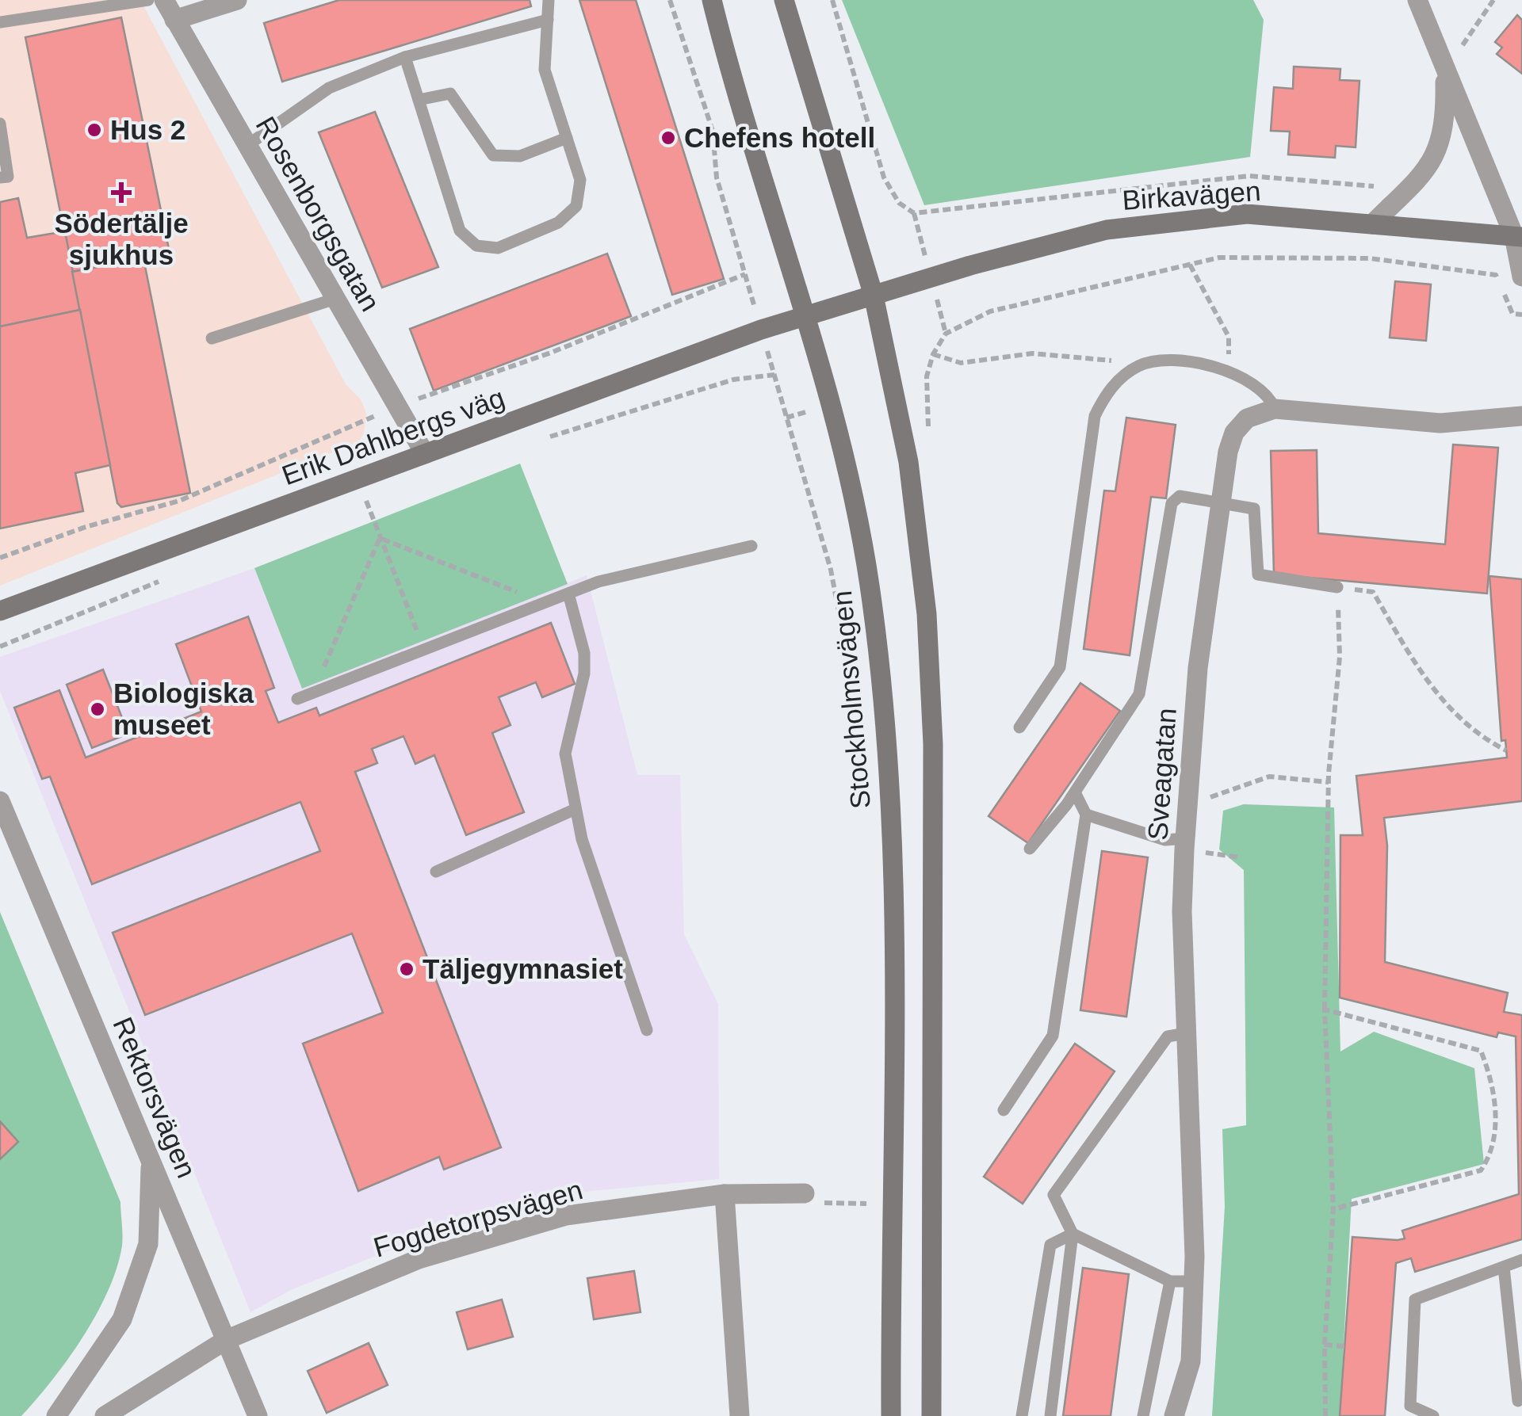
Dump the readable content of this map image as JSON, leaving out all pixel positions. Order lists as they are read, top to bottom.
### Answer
{
  "streets": {
    "main road": ["Birkavägen", "Erik Dahlbergs väg", "Stockholmsvägen"],
    "street": [
      "Rosenborgsgatan",
      "Sveagatan",
      "Rektorsvägen",
      "Fogdetorpsvägen"
    ]
  },
  "crossings": [
    ["Birkavägen", "Erik Dahlbergs väg"],
    ["Birkavägen", "Stockholmsvägen"],
    ["Rosenborgsgatan", "Erik Dahlbergs väg"],
    ["Erik Dahlbergs väg", "Stockholmsvägen"],
    ["Rektorsvägen", "Fogdetorpsvägen"]
  ],
  "places": {
    "other": [
      "Hus 2",
      "Chefens hotell",
      "Biologiska museet",
      "Täljegymnasiet"
    ],
    "health": ["Södertälje sjukhus"]
  }
}
